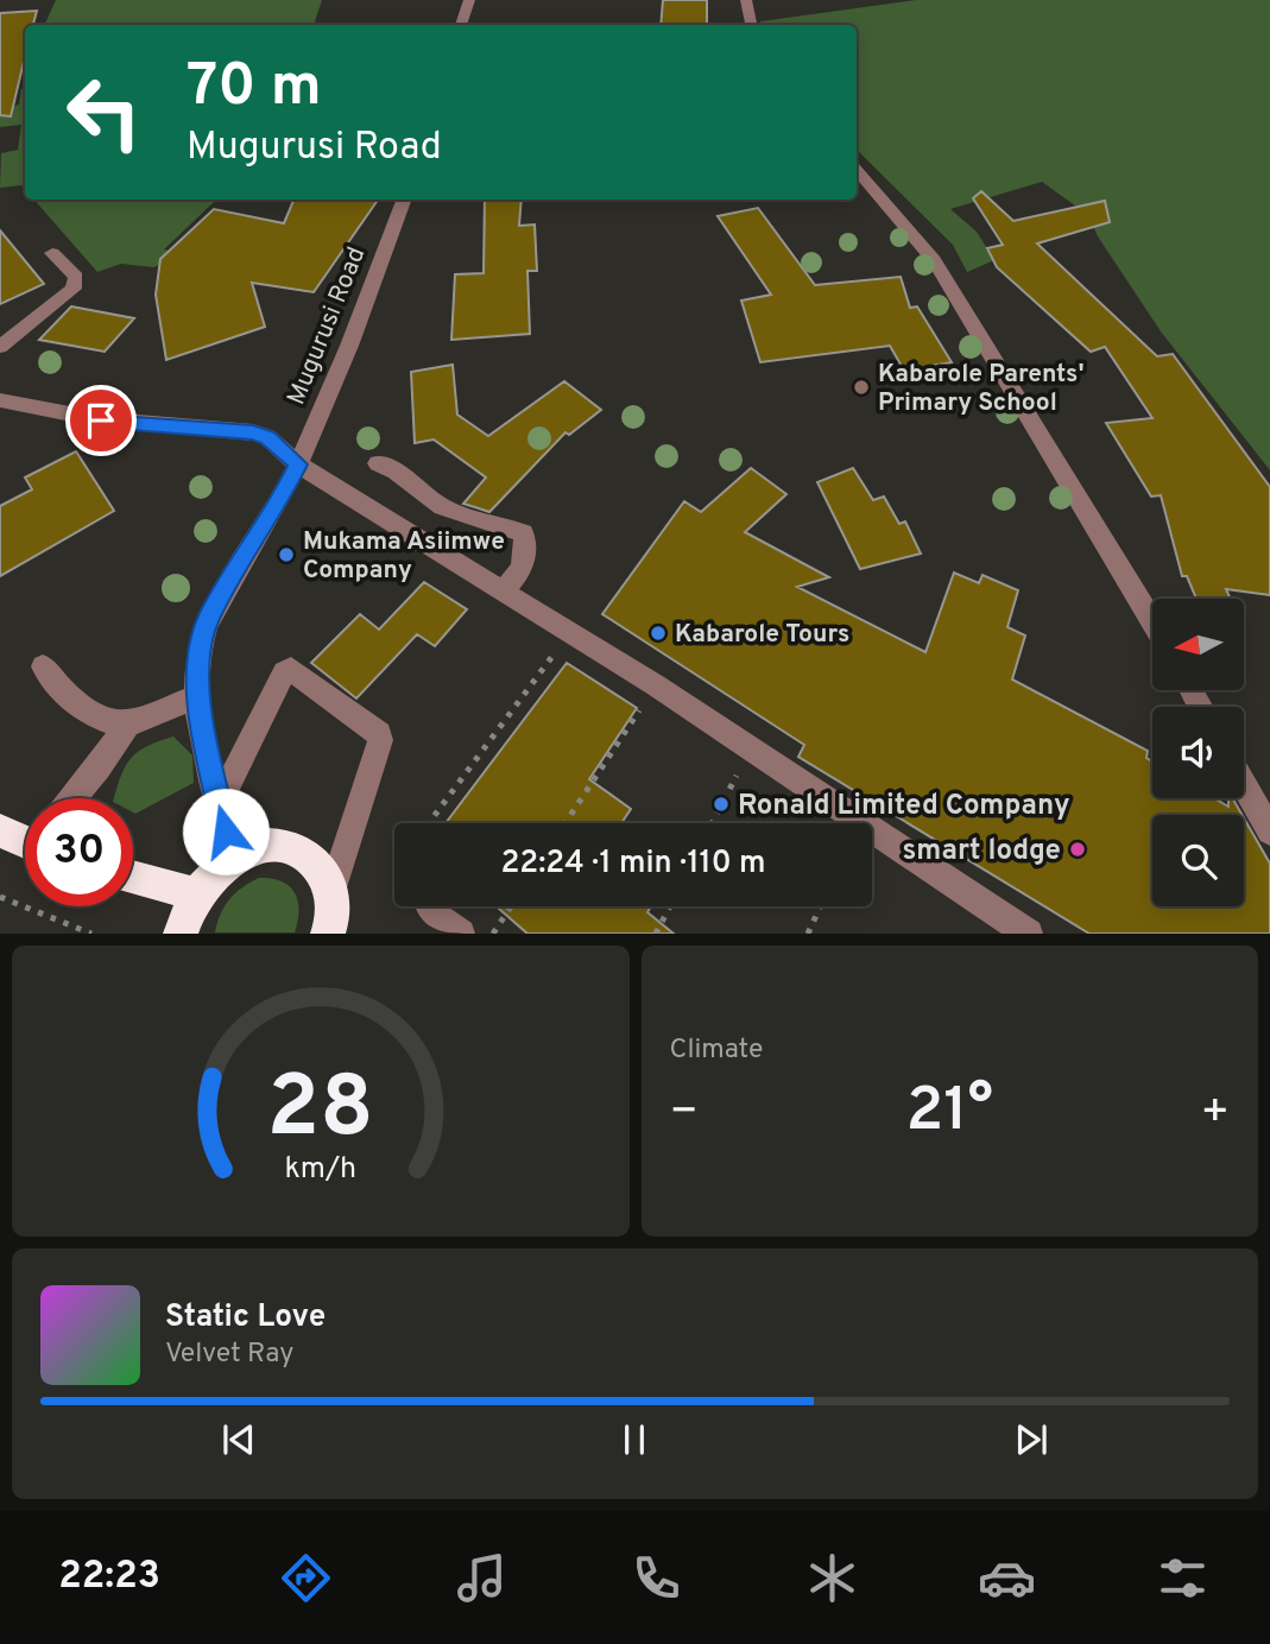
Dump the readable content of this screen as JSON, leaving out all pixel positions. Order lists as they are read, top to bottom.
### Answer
{
  "streets": {
    "street": ["Mugurusi Road"]
  },
  "places": [
    "Kabarole Parents' Primary School",
    "Mukama Asiimwe Company",
    "Kabarole Tours",
    "Ronald Limited Company",
    "smart lodge"
  ],
  "north": "left",
  "page": {
    "turn": ["70 m", "Mugurusi Road"],
    "limit": "30",
    "trip": "22:24 · 1 min · 110 m",
    "tile": "Climate",
    "heat": ["−", "21°", "+"],
    "song": ["Static Love", "Velvet Ray"],
    "tabs": "22:23",
    "gauge": ["28", "km/h"]
  }
}
